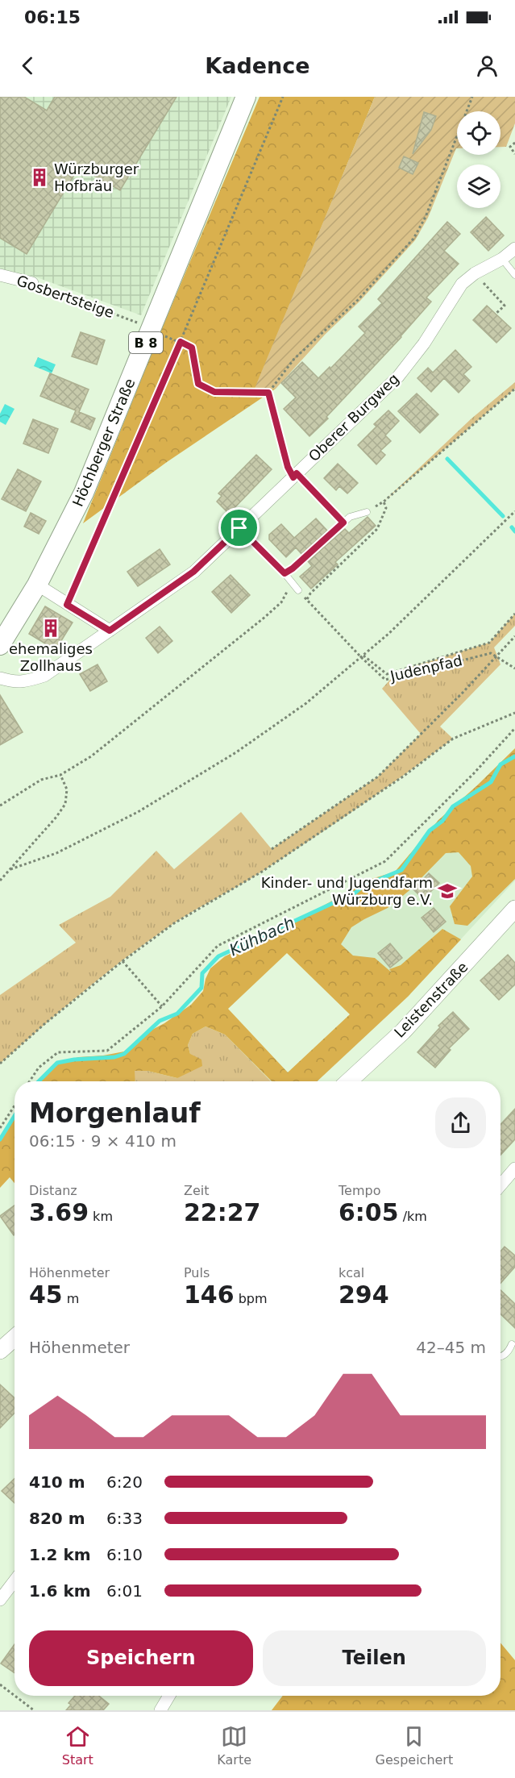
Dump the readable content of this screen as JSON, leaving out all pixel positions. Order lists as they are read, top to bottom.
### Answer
{
  "streets": {
    "main road": ["B 8", "Höchberger Straße", "Leistenstraße"],
    "street": ["Gosbertsteige", "Oberer Burgweg"],
    "path": ["Judenpfad"]
  },
  "water": ["Kühbach"],
  "places": {
    "building": ["Würzburger Hofbräu", "ehemaliges Zollhaus"],
    "school or university": ["Kinder- und Jugendfarm Würzburg e.V."]
  },
  "page": {
    "status": "06:15",
    "header": "Kadence",
    "heading": ["Morgenlauf", "06:15 · 9 × 410 m"],
    "stats": [
      ["Distanz", "3.69 km"],
      ["Zeit", "22:27"],
      ["Tempo", "6:05 /km"],
      ["Höhenmeter", "45 m"],
      ["Puls", "146 bpm"],
      ["kcal", "294"]
    ],
    "chart": ["Höhenmeter", "42–45 m"],
    "list": [
      {
        "name": "410 m",
        "note": "6:20"
      },
      {
        "name": "820 m",
        "note": "6:33"
      },
      {
        "name": "1.2 km",
        "note": "6:10"
      },
      {
        "name": "1.6 km",
        "note": "6:01"
      }
    ],
    "buttons": ["Speichern", "Teilen"],
    "tabs": ["Start", "Karte", "Gespeichert"]
  }
}
